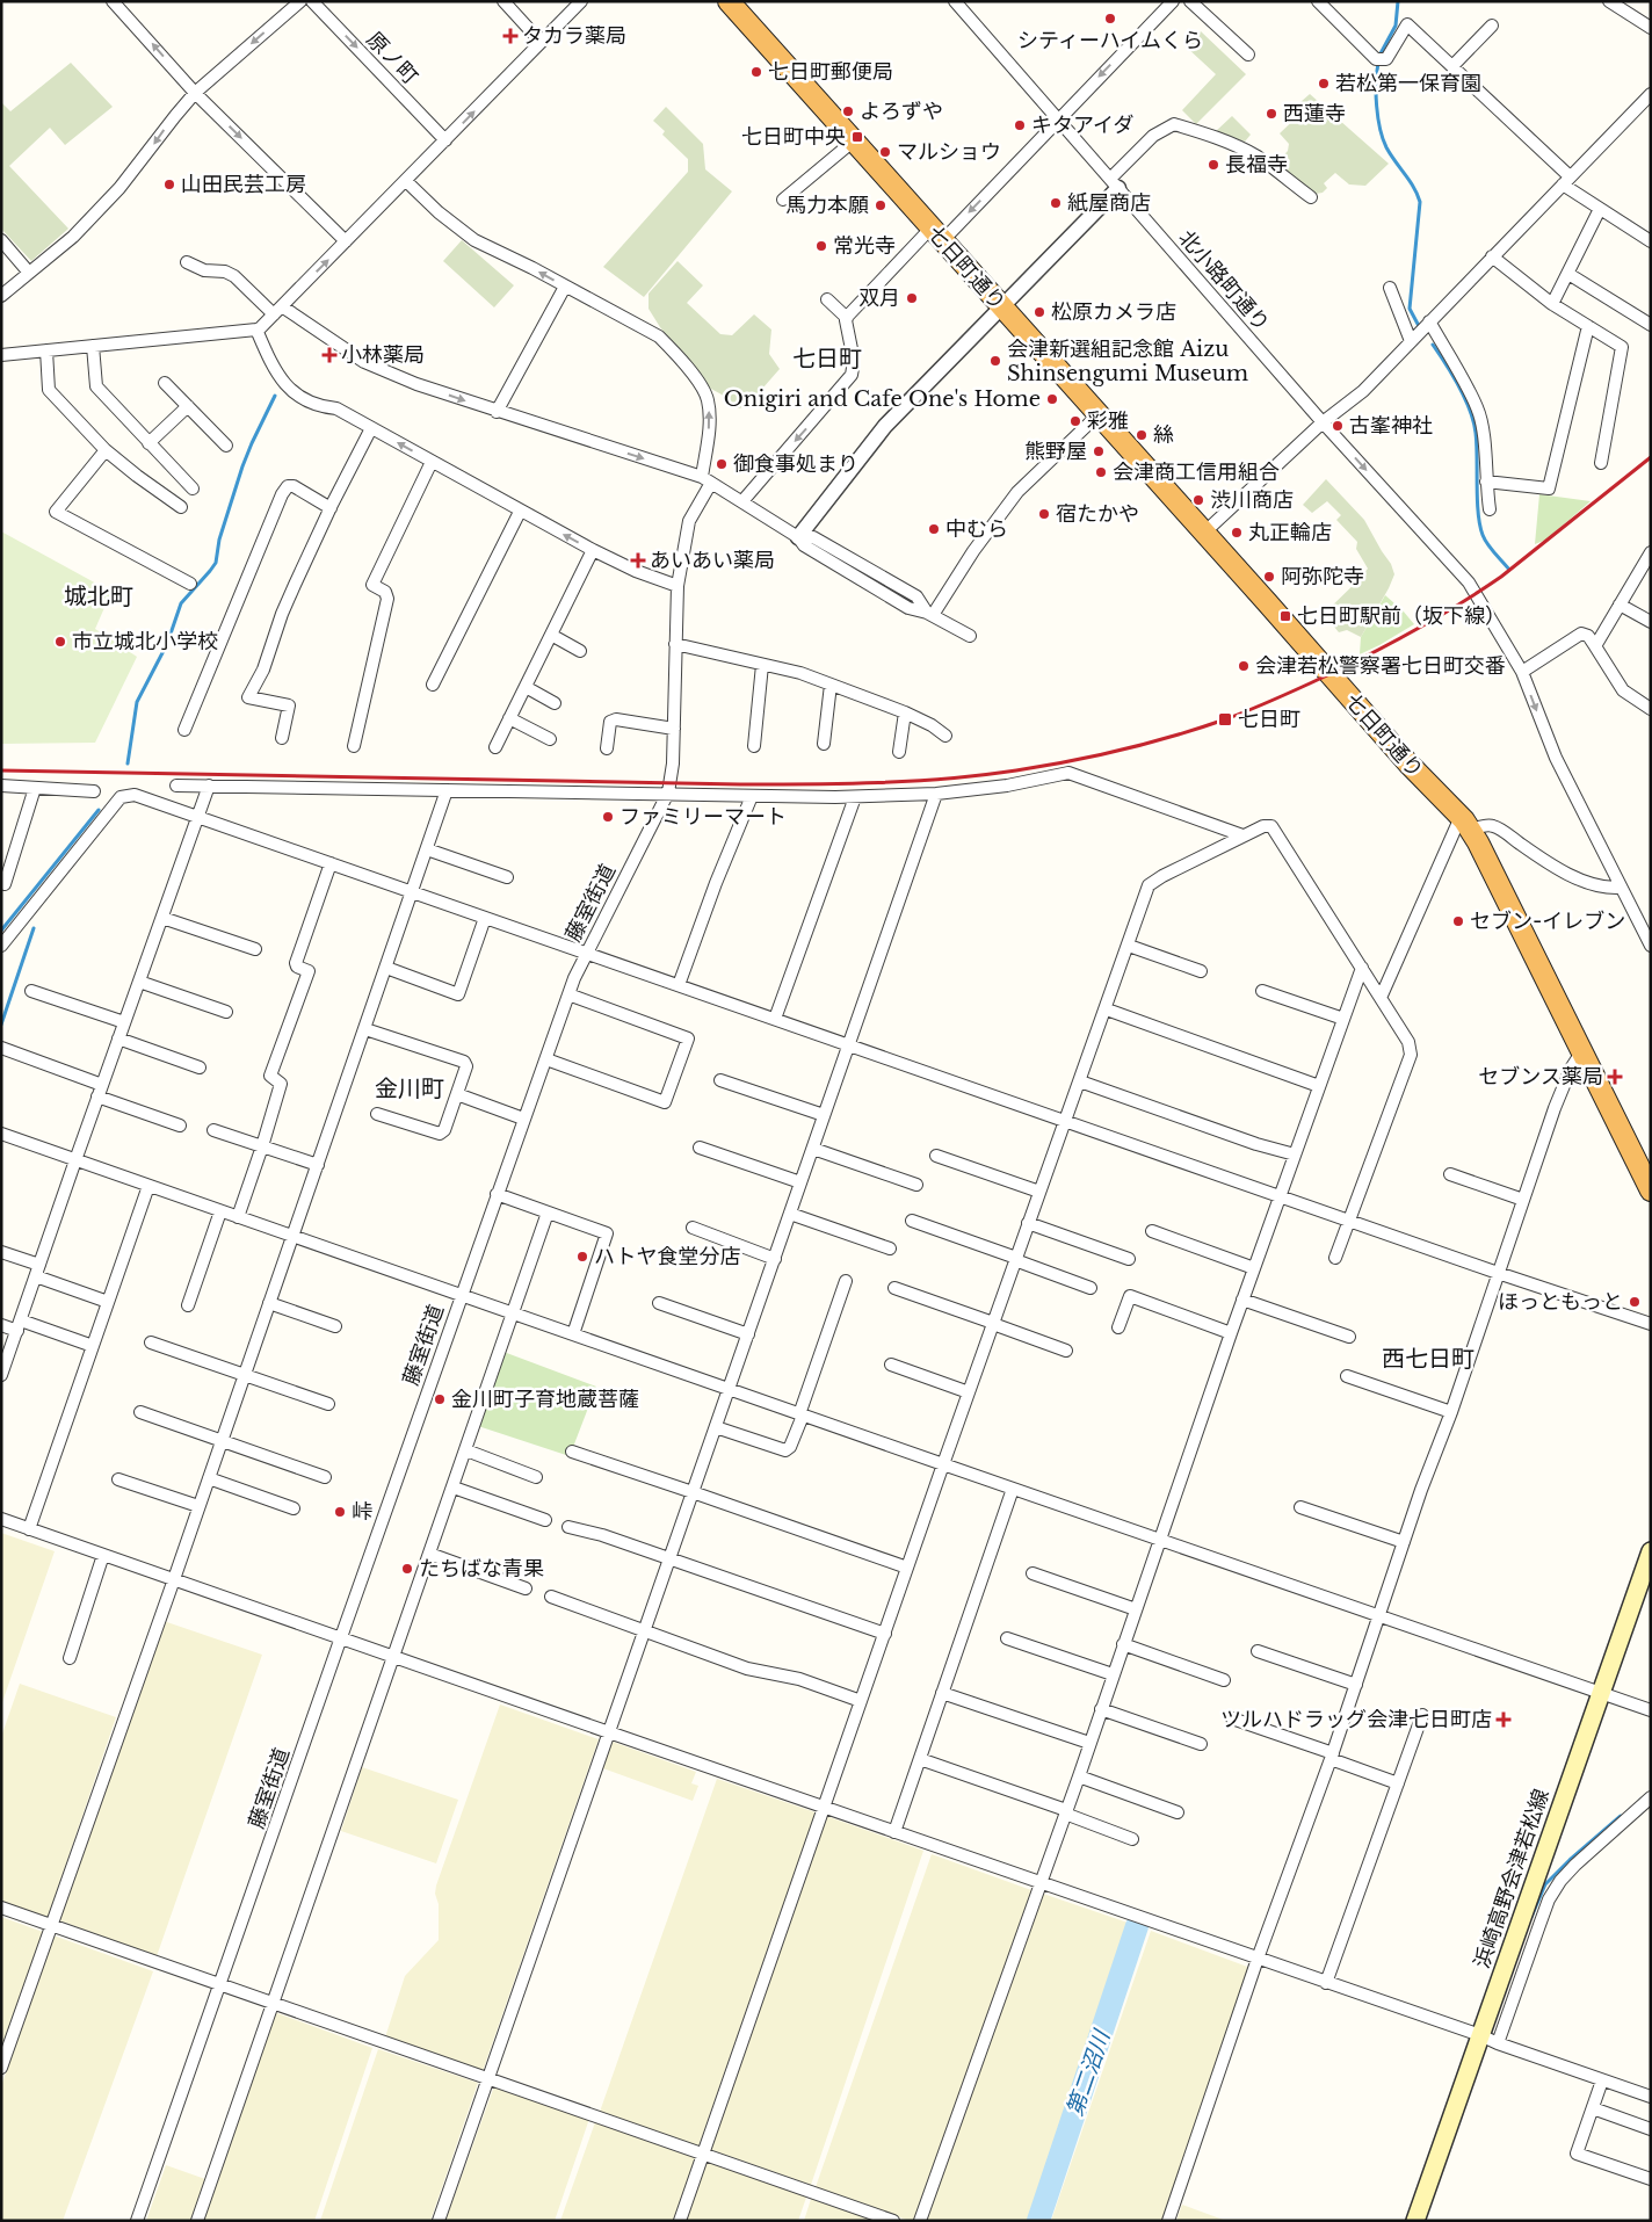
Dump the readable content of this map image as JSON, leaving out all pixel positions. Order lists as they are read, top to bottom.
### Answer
{
  "streets": {
    "highway": ["七日町通り"],
    "main road": ["浜崎高野会津若松線"],
    "street": ["原ノ町", "北小路町通り", "藤室街道"]
  },
  "one_way": ["原ノ町", "北小路町通り"],
  "districts": [
    "七日町",
    "城北町",
    "金川町",
    "西七日町"
  ],
  "water": ["第二沼川"],
  "places": {
    "other": [
      "シティーハイムくら",
      "七日町郵便局",
      "若松第一保育園",
      "よろずや",
      "西蓮寺",
      "キタアイダ",
      "マルショウ",
      "長福寺",
      "山田民芸工房",
      "紙屋商店",
      "馬力本願",
      "常光寺",
      "双月",
      "松原カメラ店",
      "会津新選組記念館 Aizu Shinsengumi Museum",
      "Onigiri and Cafe One's Home",
      "彩雅",
      "古峯神社",
      "絲",
      "熊野屋",
      "御食事処まり",
      "会津商工信用組合",
      "渋川商店",
      "宿たかや",
      "中むら",
      "丸正輪店",
      "阿弥陀寺",
      "市立城北小学校",
      "会津若松警察署七日町交番",
      "ファミリーマート",
      "セブン-イレブン",
      "ハトヤ食堂分店",
      "ほっともっと",
      "金川町子育地蔵菩薩",
      "峠",
      "たちばな青果"
    ],
    "health": [
      "タカラ薬局",
      "小林薬局",
      "あいあい薬局",
      "セブンス薬局",
      "ツルハドラッグ会津七日町店"
    ],
    "transit": ["七日町中央", "七日町駅前（坂下線）", "七日町"]
  }
}
